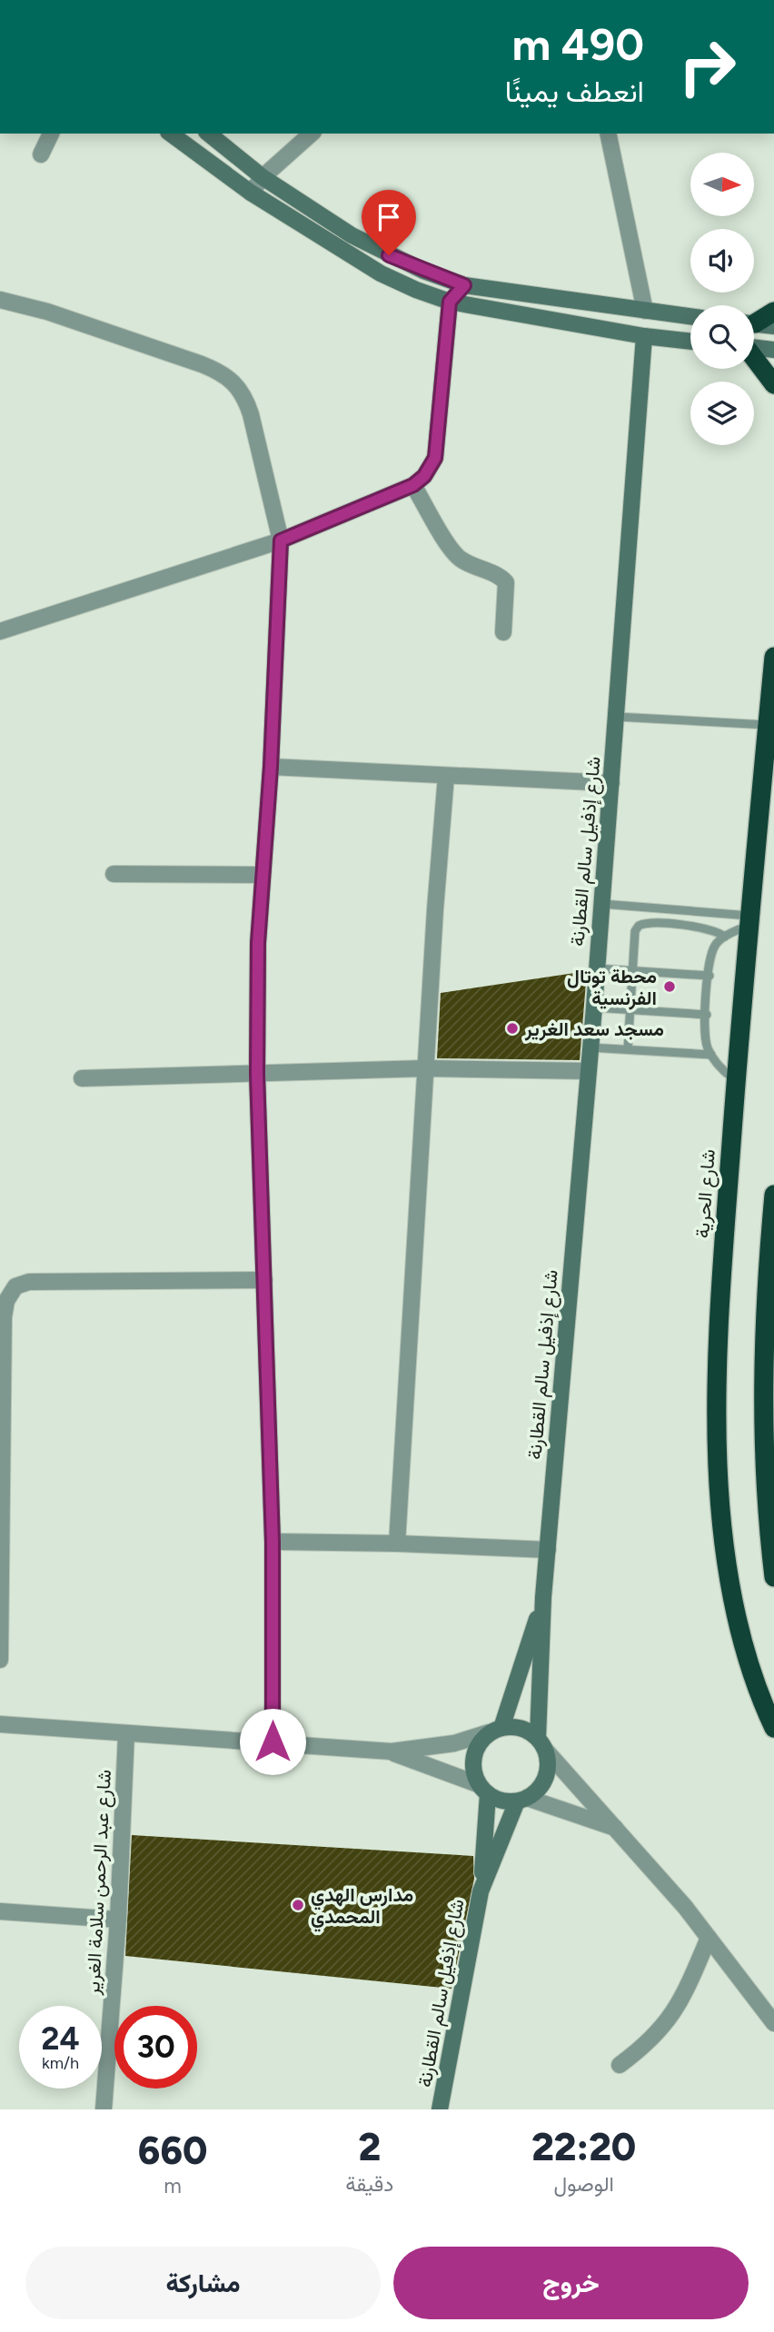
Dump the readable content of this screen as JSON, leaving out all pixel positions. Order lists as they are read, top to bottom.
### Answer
{
  "streets": {
    "highway": ["شارع الحرية"],
    "street": ["شارع إذفيل سالم القطارنة", "شارع عبد الرحمن سلامة الغرير"]
  },
  "places": ["محطة توتال الفرنسية", "مسجد سعد الغرير", "مدارس الهدي المحمدي"],
  "north": "right",
  "page": {
    "turn": ["490 m", "انعطف يمينًا"],
    "speed": "24 km/h",
    "limit": "30",
    "eta": [
      "22:20",
      "الوصول",
      "2",
      "دقيقة",
      "660",
      "m"
    ],
    "buttons": ["خروج", "مشاركة"]
  }
}
